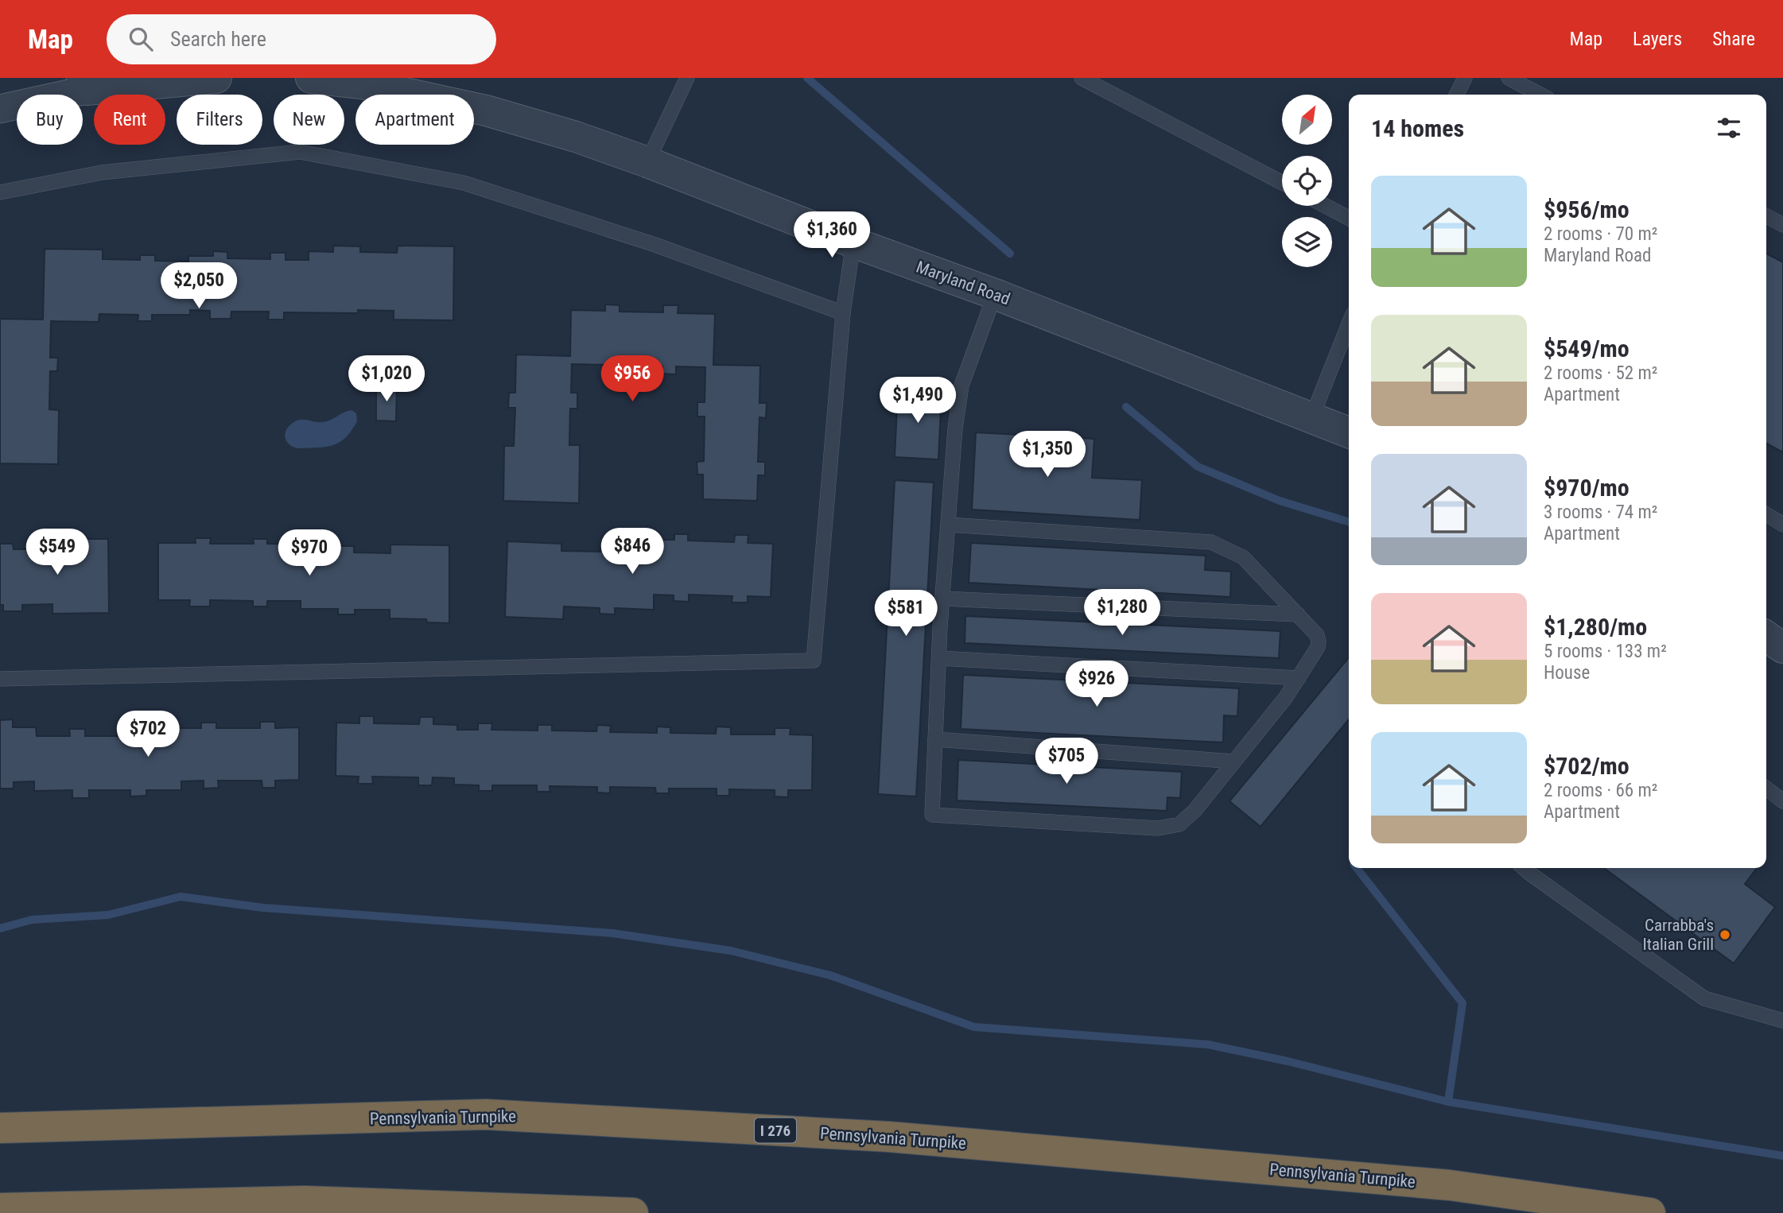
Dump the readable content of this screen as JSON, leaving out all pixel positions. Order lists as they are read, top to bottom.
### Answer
{
  "streets": {
    "highway": ["Pennsylvania Turnpike", "I 276"],
    "street": ["Maryland Road"]
  },
  "places": ["Carrabba's Italian Grill"],
  "north": "top right",
  "page": {
    "header": "Map",
    "search": "Search here",
    "nav": ["Map", "Layers", "Share"],
    "chip": [
      "Buy",
      "Rent",
      "Filters",
      "New",
      "Apartment"
    ],
    "heading": "14 homes",
    "list": [
      {
        "name": "$956/mo",
        "note": "2 rooms · 70 m² · Maryland Road"
      },
      {
        "name": "$549/mo",
        "note": "2 rooms · 52 m² · Apartment"
      },
      {
        "name": "$970/mo",
        "note": "3 rooms · 74 m² · Apartment"
      },
      {
        "name": "$1,280/mo",
        "note": "5 rooms · 133 m² · House"
      },
      {
        "name": "$702/mo",
        "note": "2 rooms · 66 m² · Apartment"
      }
    ],
    "price": [
      "$1,360",
      "$2,050",
      "$1,020",
      "$956",
      "$1,490",
      "$1,350",
      "$846",
      "$549",
      "$970",
      "$1,280",
      "$581",
      "$926",
      "$702",
      "$705"
    ]
  }
}
